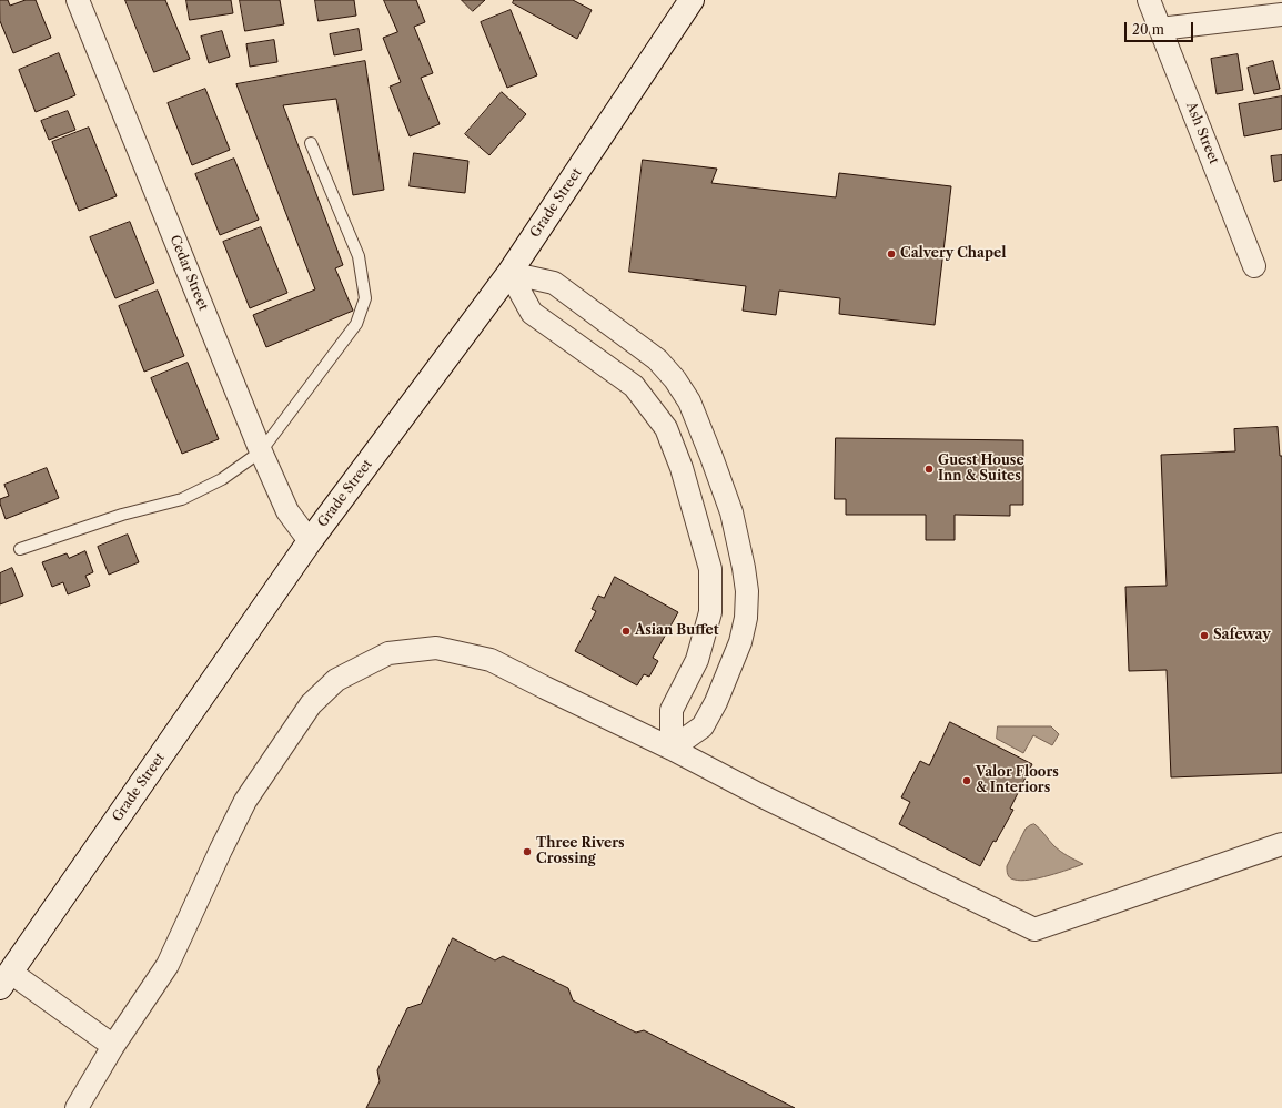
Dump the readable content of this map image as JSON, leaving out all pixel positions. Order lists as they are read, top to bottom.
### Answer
{
  "streets": {
    "main road": ["Grade Street"],
    "street": ["Ash Street", "Cedar Street"]
  },
  "crossings": [
    ["Grade Street", "Cedar Street"]
  ],
  "places": [
    "Calvery Chapel",
    "Guest House Inn & Suites",
    "Asian Buffet",
    "Safeway",
    "Valor Floors & Interiors",
    "Three Rivers Crossing"
  ],
  "scale_bar": "20 m"
}
